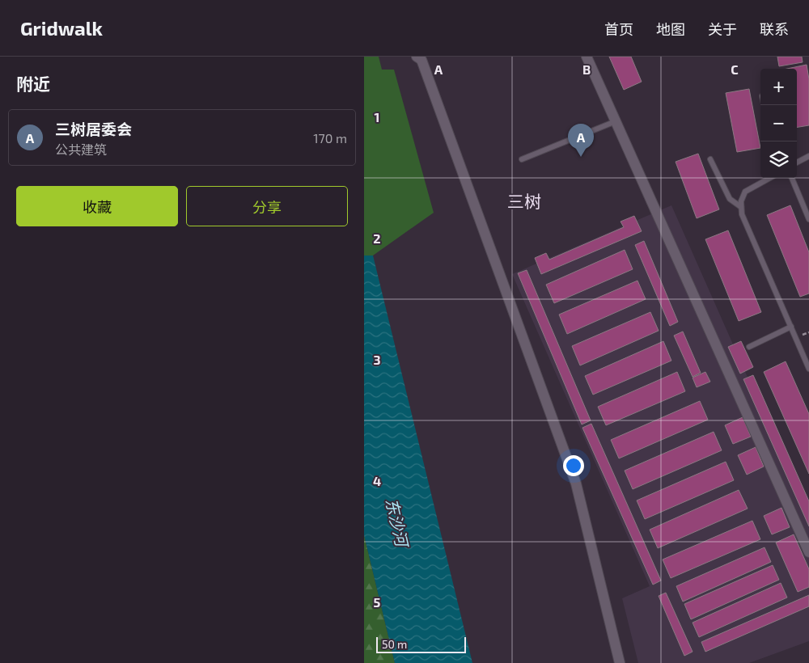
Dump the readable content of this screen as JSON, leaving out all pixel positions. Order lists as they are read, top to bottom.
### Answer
{
  "districts": ["三树"],
  "water": ["东沙河"],
  "scale_bar": "50 m",
  "page": {
    "header": "Gridwalk",
    "nav": [
      "首页",
      "地图",
      "关于",
      "联系"
    ],
    "heading": "附近",
    "map_buttons": ["+", "−"],
    "list": [
      {
        "mark": "A",
        "name": "三树居委会",
        "note": "公共建筑",
        "value": "170 m"
      }
    ],
    "pins": "A",
    "buttons": ["收藏", "分享"],
    "scale": "50 m"
  },
  "grid": {
    "columns": ["A", "B", "C"],
    "rows": [
      "1",
      "2",
      "3",
      "4",
      "5"
    ]
  }
}
